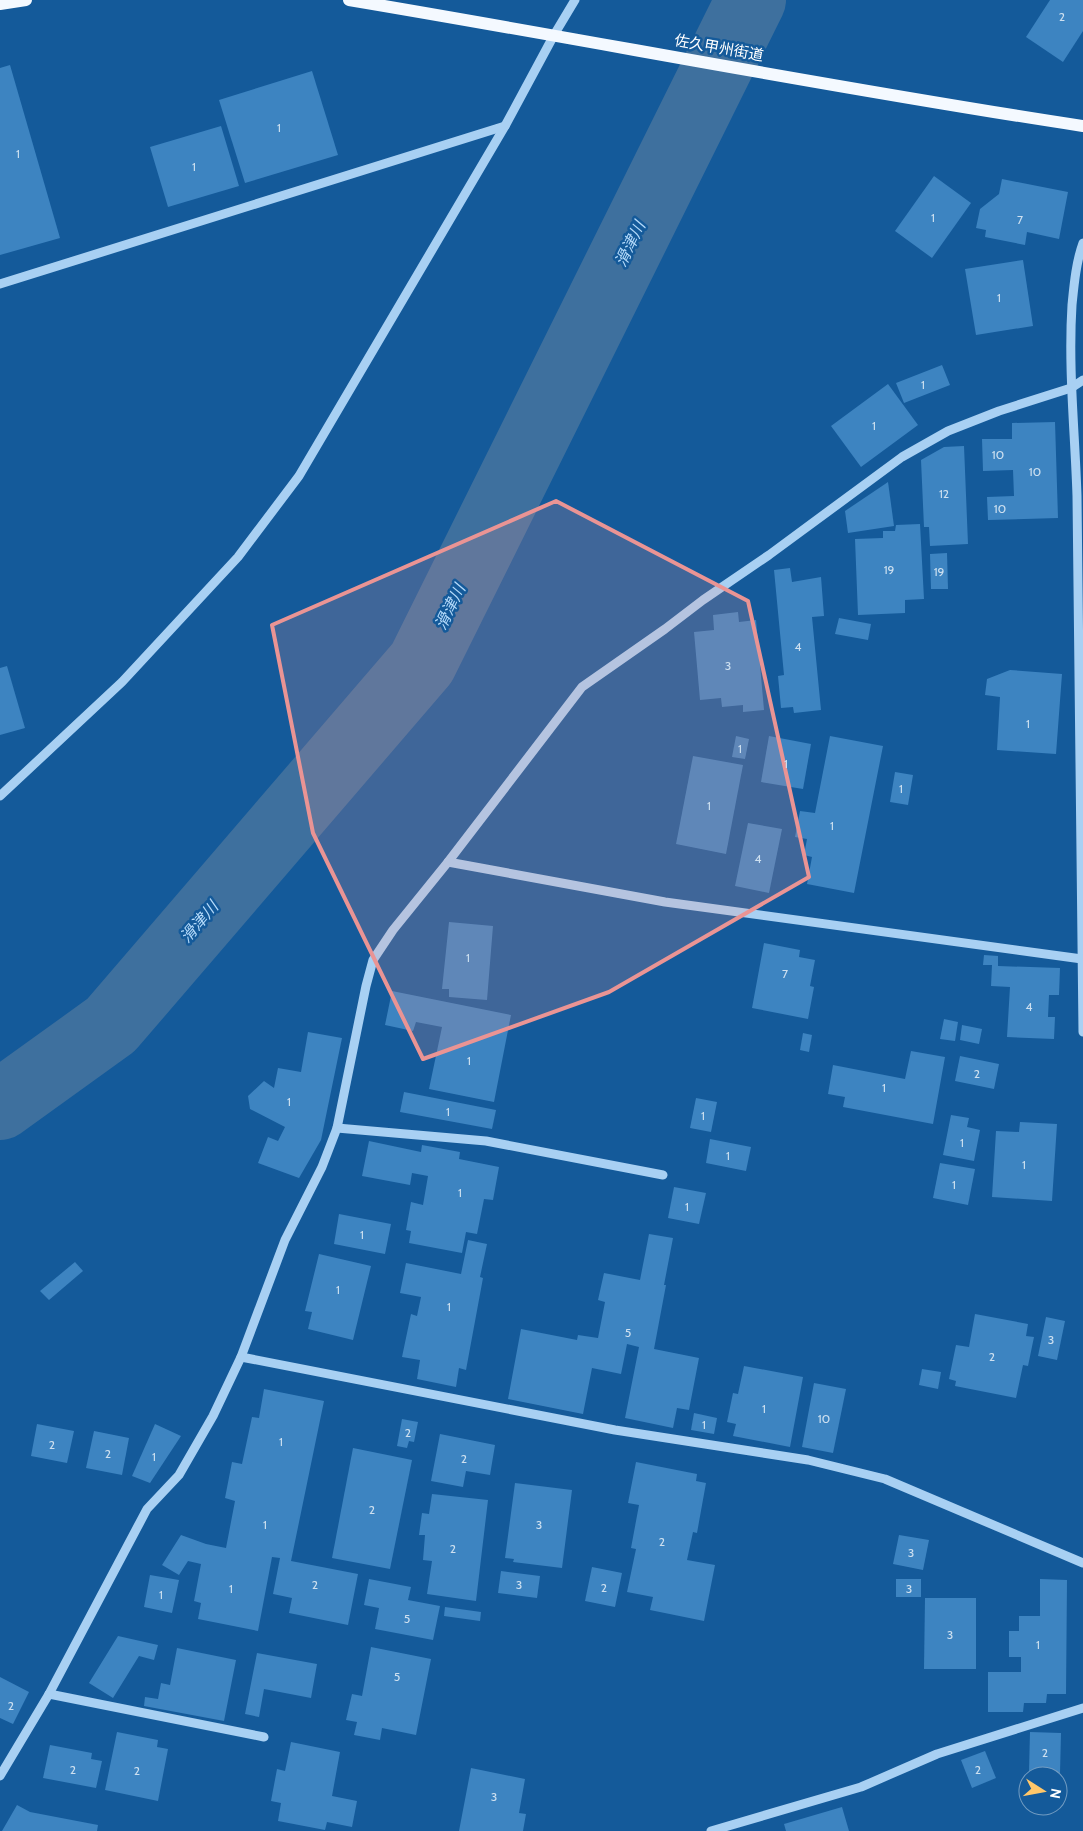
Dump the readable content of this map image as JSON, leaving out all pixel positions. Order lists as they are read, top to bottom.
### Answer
{
  "streets": {
    "main road": ["佐久甲州街道"]
  },
  "water": ["滑津川"],
  "house_numbers": [
    "2",
    "1",
    "1",
    "1",
    "1",
    "7",
    "1",
    "1",
    "1",
    "10",
    "10",
    "12",
    "10",
    "19",
    "19",
    "4",
    "3",
    "1",
    "1",
    "1",
    "1",
    "1",
    "1",
    "4",
    "1",
    "7",
    "4",
    "1",
    "2",
    "1",
    "1",
    "1",
    "1",
    "1",
    "1",
    "1",
    "1",
    "1",
    "1",
    "1",
    "1",
    "1",
    "5",
    "3",
    "2",
    "1",
    "10",
    "1",
    "2",
    "1",
    "2",
    "2",
    "1",
    "2",
    "2",
    "1",
    "3",
    "2",
    "2",
    "3",
    "2",
    "3",
    "2",
    "1",
    "3",
    "1",
    "5",
    "3",
    "1",
    "5",
    "2",
    "2",
    "2",
    "2",
    "2",
    "3"
  ],
  "north": "right"
}
